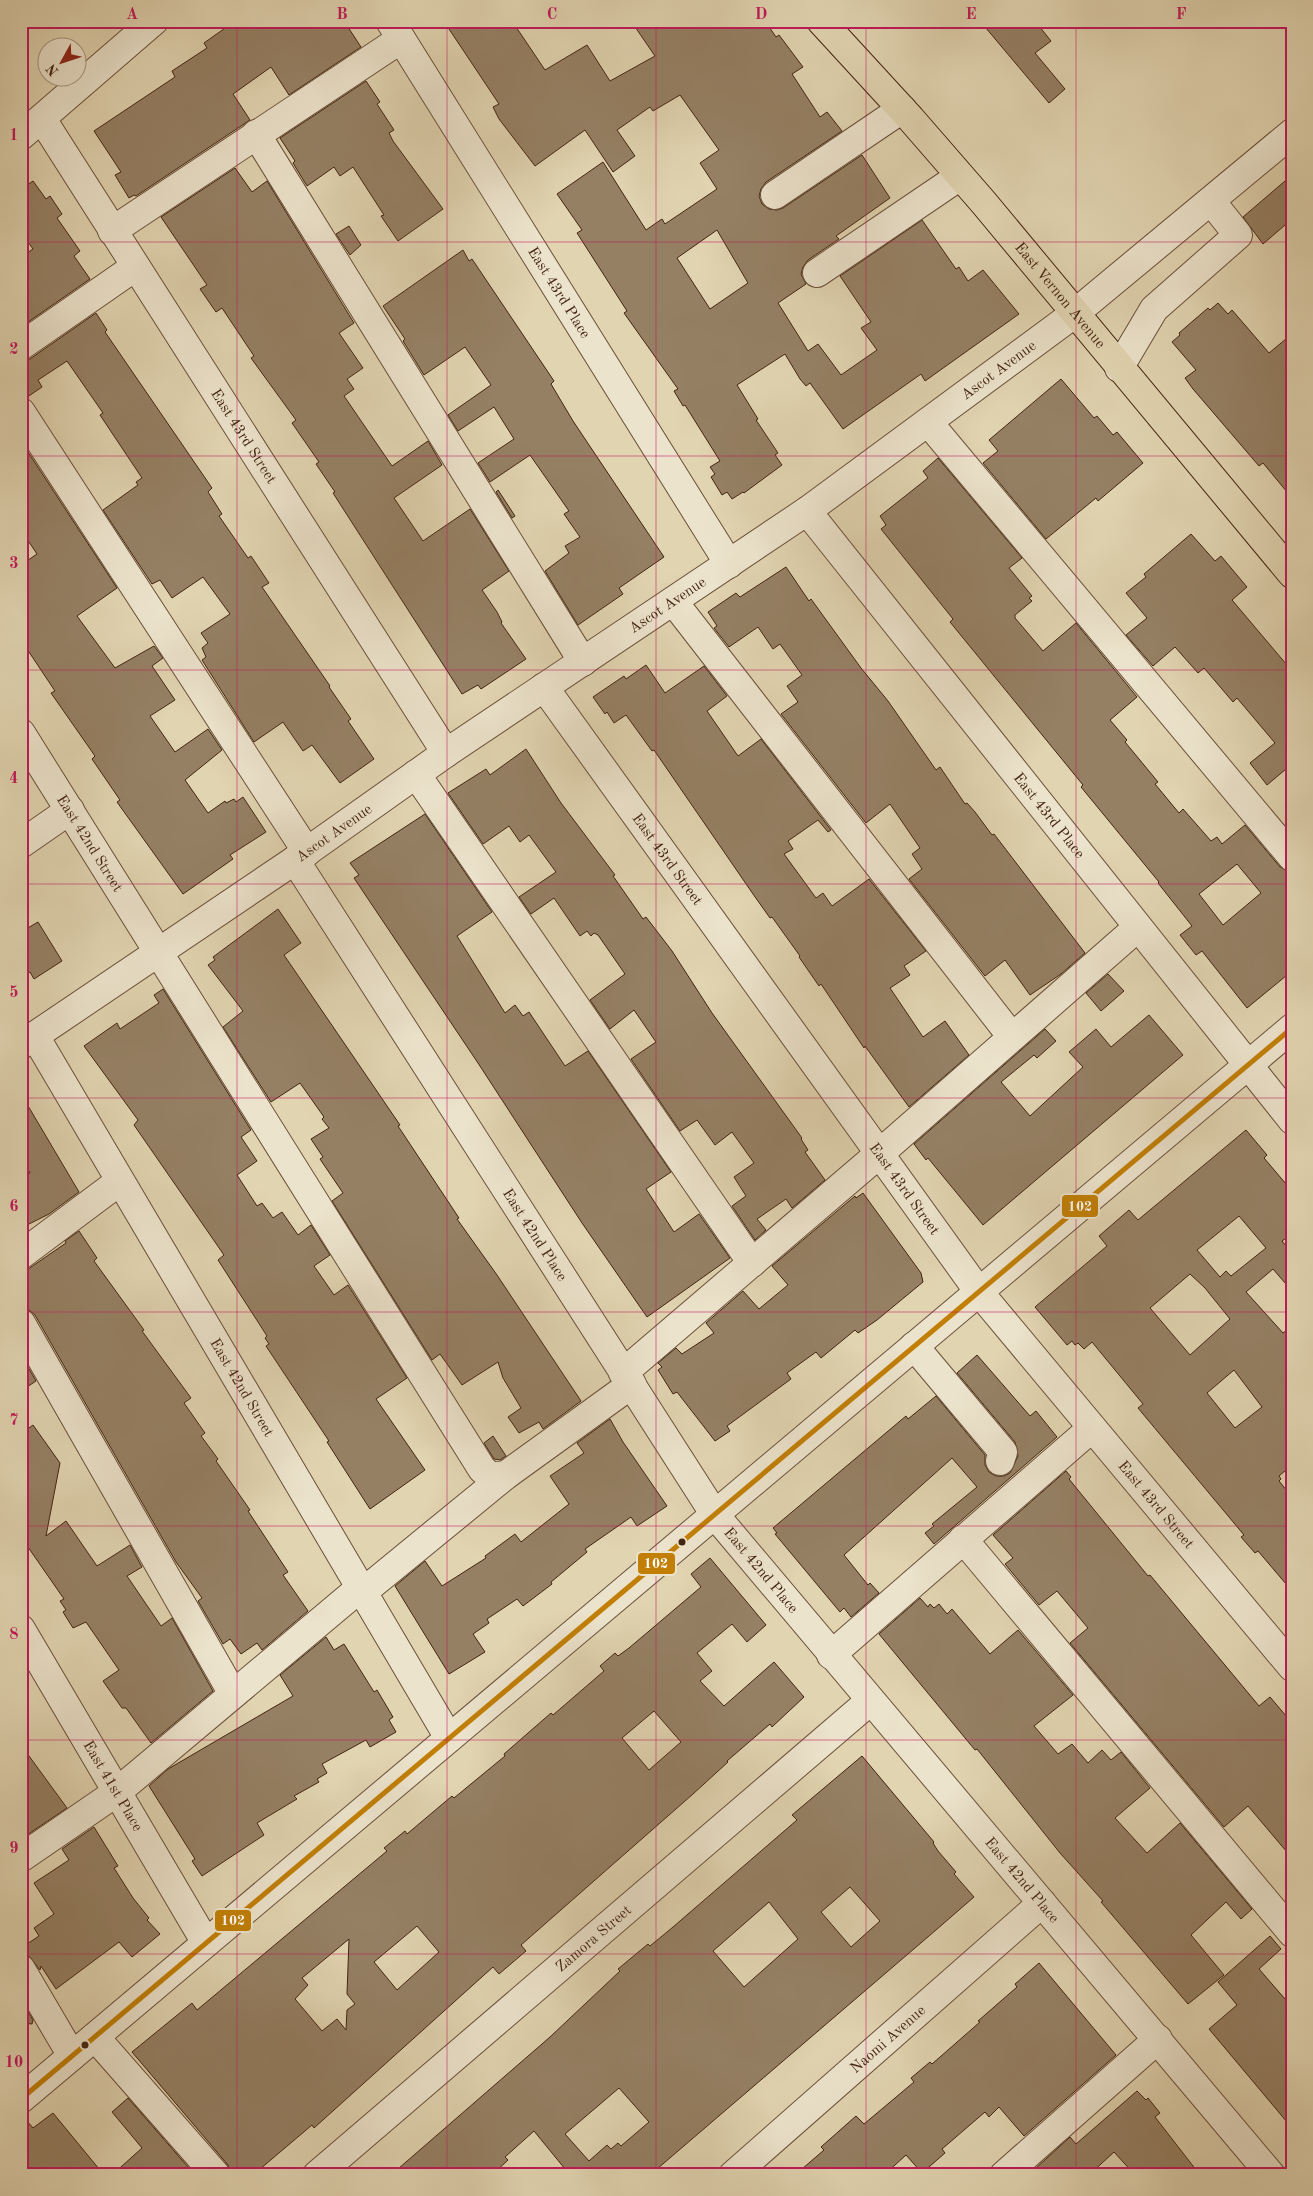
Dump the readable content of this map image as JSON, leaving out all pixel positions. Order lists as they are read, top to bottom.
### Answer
{
  "streets": {
    "main road": ["East Vernon Avenue"],
    "street": [
      "East 43rd Place",
      "Ascot Avenue",
      "East 43rd Street",
      "East 42nd Street",
      "East 42nd Place",
      "East 41st Place",
      "Zamora Street",
      "Naomi Avenue"
    ]
  },
  "crossings": [
    ["East 43rd Place", "Ascot Avenue"],
    ["East Vernon Avenue", "Ascot Avenue"],
    ["Ascot Avenue", "East 43rd Street"],
    ["Ascot Avenue", "East 42nd Street"],
    ["Ascot Avenue", "East 42nd Place"],
    ["East 42nd Place", "Zamora Street"],
    ["East 42nd Place", "Naomi Avenue"]
  ],
  "lines": ["transit line 102"],
  "north": "bottom left",
  "grid": {
    "columns": [
      "A",
      "B",
      "C",
      "D",
      "E",
      "F"
    ],
    "rows": [
      "1",
      "2",
      "3",
      "4",
      "5",
      "6",
      "7",
      "8",
      "9",
      "10"
    ]
  }
}
